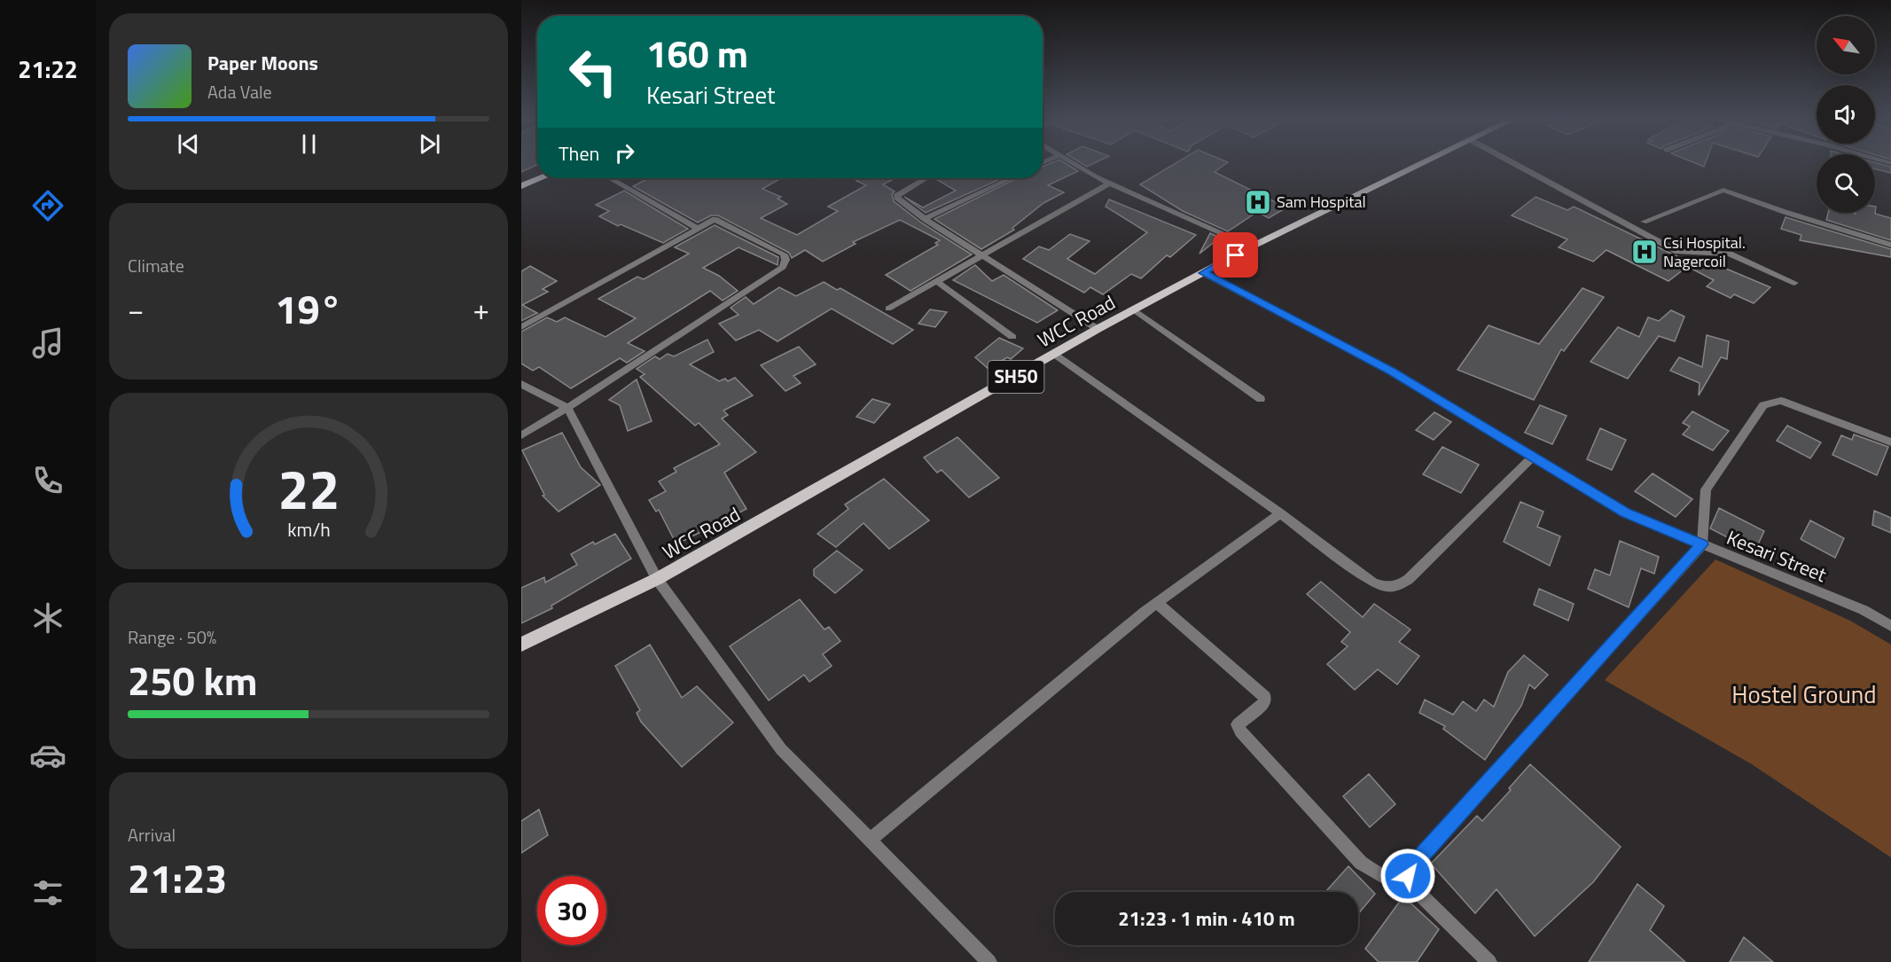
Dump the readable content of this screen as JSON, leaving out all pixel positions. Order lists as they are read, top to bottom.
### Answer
{
  "streets": {
    "main road": ["WCC Road", "SH50"],
    "street": ["Kesari Street"]
  },
  "crossings": [
    ["WCC Road", "Kesari Street"]
  ],
  "parks": ["Hostel Ground"],
  "places": {
    "hospital": ["Sam Hospital", "Csi Hospital. Nagercoil"]
  },
  "north": "top left",
  "page": {
    "tabs": "21:22",
    "turn": ["160 m", "Kesari Street"],
    "song": ["Paper Moons", "Ada Vale"],
    "then": "Then",
    "tile": [
      "Climate",
      ["Range · 50%", "250 km"],
      ["Arrival", "21:23"]
    ],
    "heat": ["−", "19°", "+"],
    "limit": "30",
    "trip": "21:23 · 1 min · 410 m",
    "gauge": ["22", "km/h"]
  }
}
